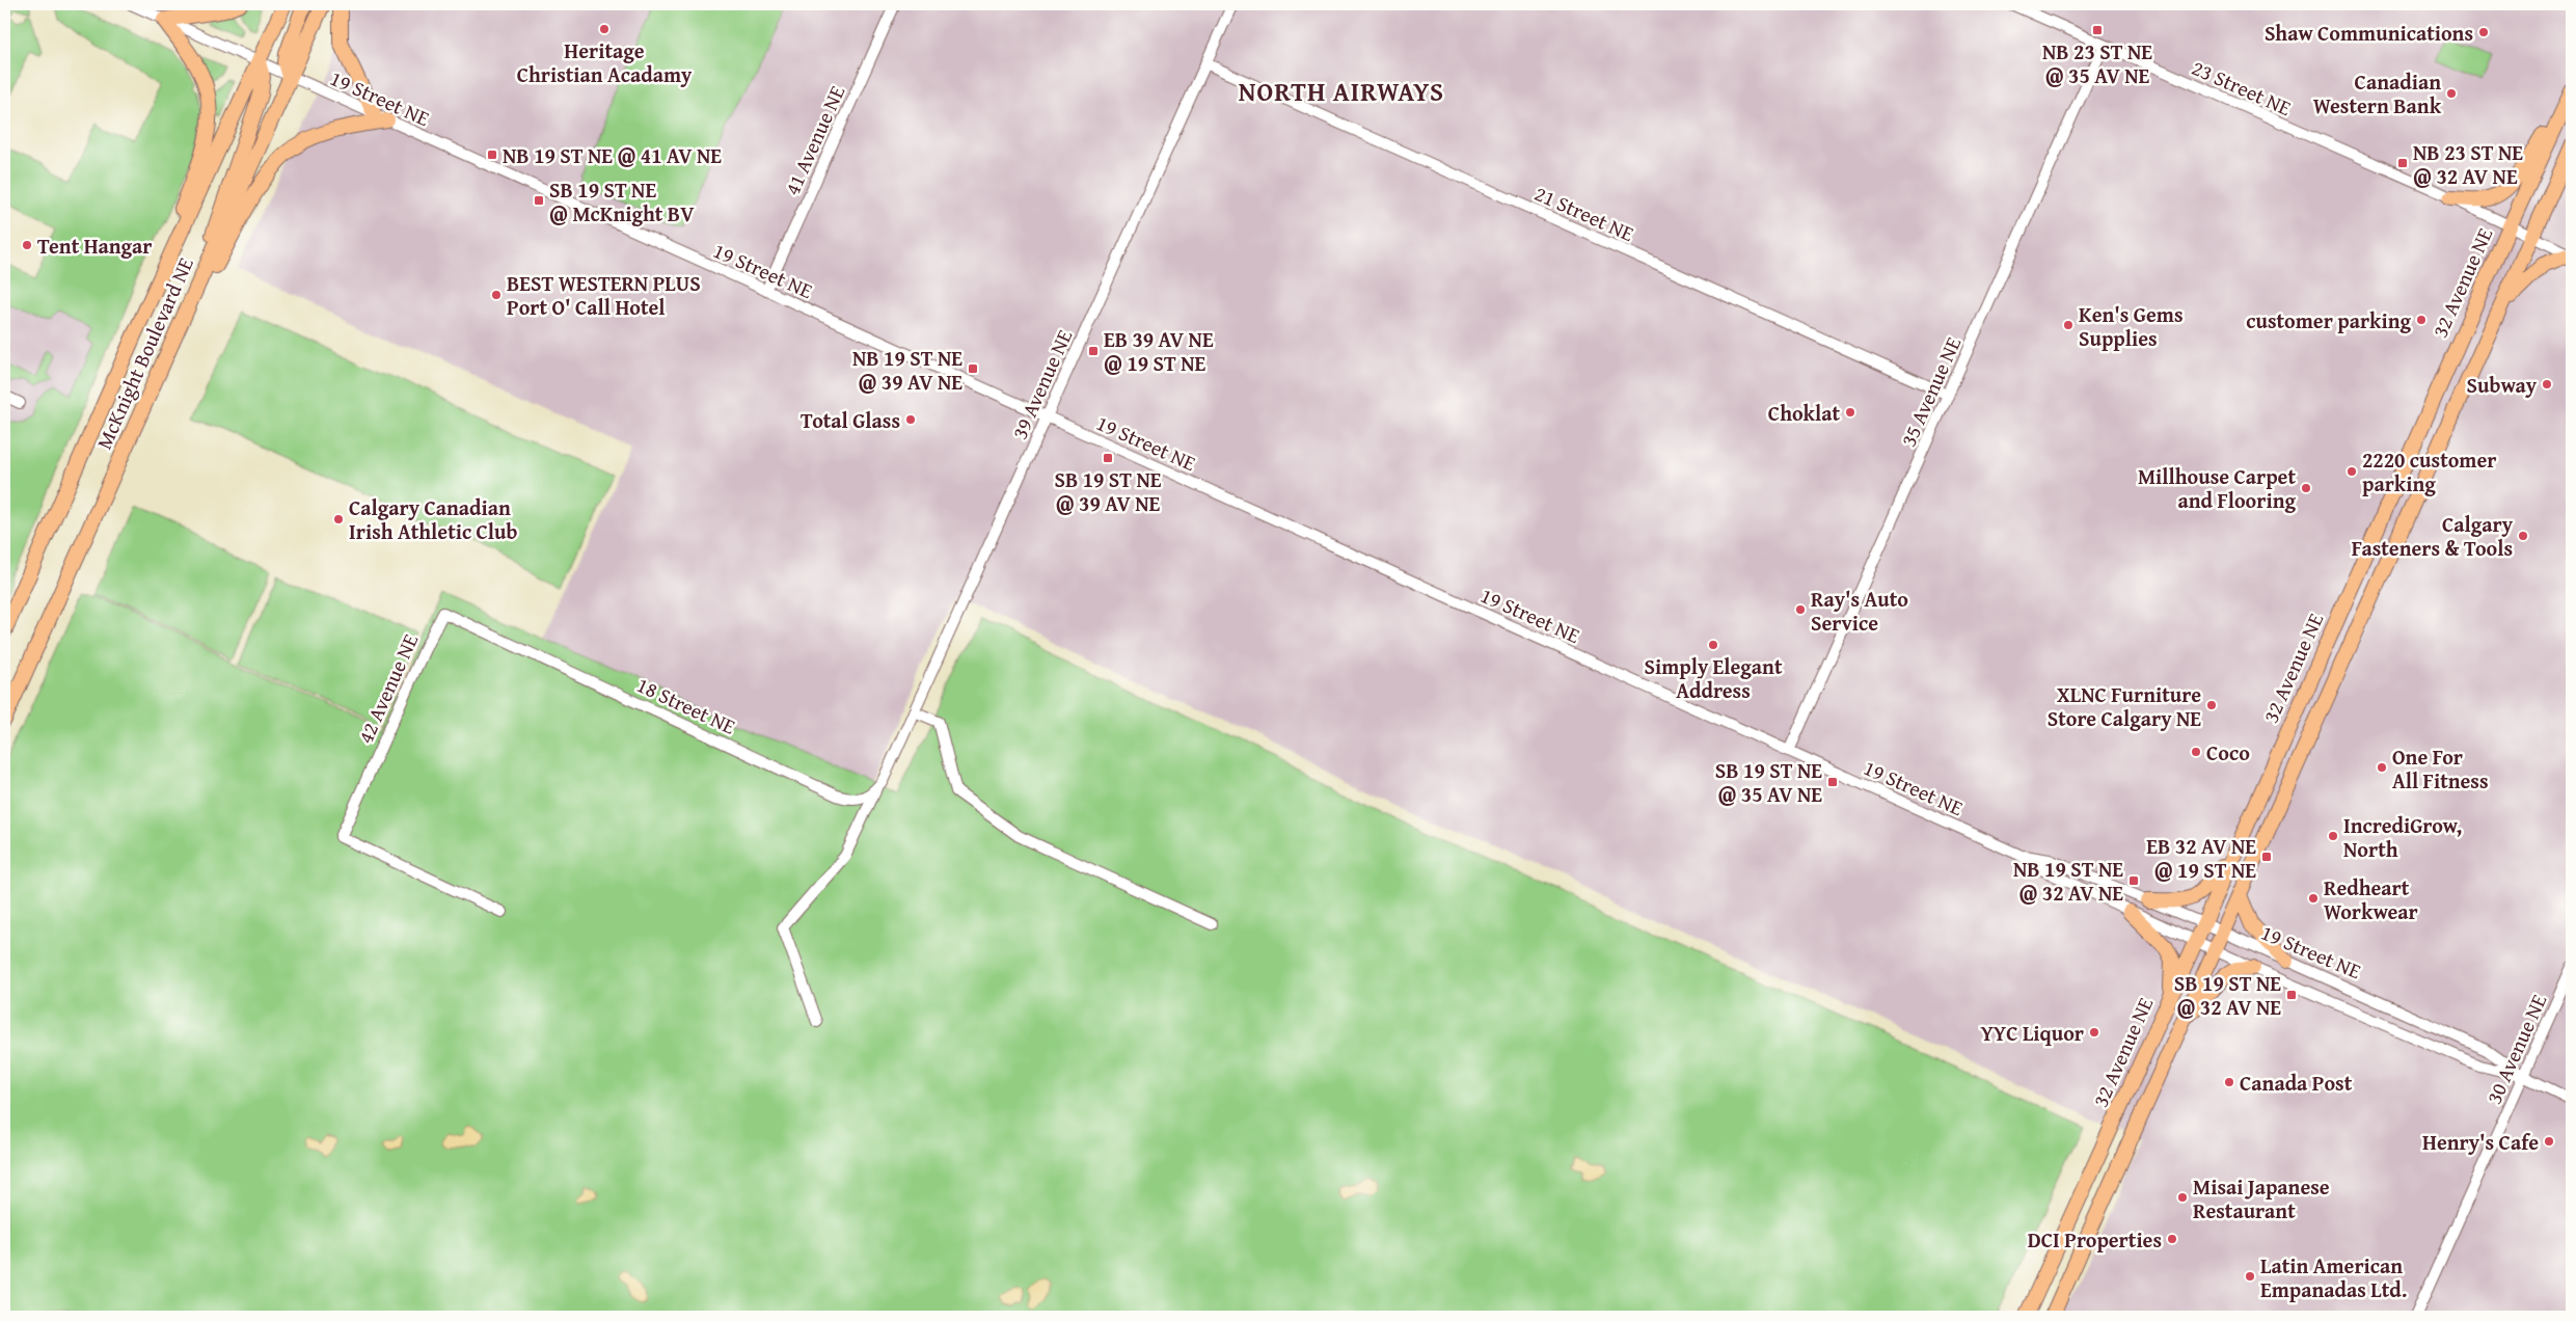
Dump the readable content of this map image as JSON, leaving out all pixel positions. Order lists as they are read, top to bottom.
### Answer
{
  "streets": {
    "main road": ["32 Avenue NE", "McKnight Boulevard NE"],
    "street": [
      "23 Street NE",
      "19 Street NE",
      "41 Avenue NE",
      "21 Street NE",
      "39 Avenue NE",
      "35 Avenue NE",
      "42 Avenue NE",
      "18 Street NE",
      "30 Avenue NE"
    ]
  },
  "crossings": [
    ["23 Street NE", "32 Avenue NE"],
    ["23 Street NE", "35 Avenue NE"],
    ["19 Street NE", "41 Avenue NE"],
    ["19 Street NE", "32 Avenue NE"],
    ["19 Street NE", "McKnight Boulevard NE"],
    ["19 Street NE", "39 Avenue NE"],
    ["19 Street NE", "35 Avenue NE"],
    ["19 Street NE", "30 Avenue NE"],
    ["21 Street NE", "39 Avenue NE"],
    ["21 Street NE", "35 Avenue NE"],
    ["39 Avenue NE", "18 Street NE"],
    ["42 Avenue NE", "18 Street NE"]
  ],
  "districts": ["NORTH AIRWAYS"],
  "places": {
    "other": [
      "Heritage Christian Acadamy",
      "Shaw Communications",
      "Canadian Western Bank",
      "Tent Hangar",
      "BEST WESTERN PLUS Port O' Call Hotel",
      "customer parking",
      "Ken's Gems Supplies",
      "Subway",
      "Choklat",
      "Total Glass",
      "2220 customer parking",
      "Millhouse Carpet and Flooring",
      "Calgary Canadian Irish Athletic Club",
      "Calgary Fasteners & Tools",
      "Ray's Auto Service",
      "Simply Elegant Address",
      "XLNC Furniture Store Calgary NE",
      "Coco",
      "One For All Fitness",
      "IncrediGrow, North",
      "Redheart Workwear",
      "YYC Liquor",
      "Canada Post",
      "Henry's Cafe",
      "Misai Japanese Restaurant",
      "DCI Properties",
      "Latin American Empanadas Ltd."
    ],
    "transit": [
      "NB 23 ST NE @ 35 AV NE",
      "NB 19 ST NE @ 41 AV NE",
      "NB 23 ST NE @ 32 AV NE",
      "SB 19 ST NE @ McKnight BV",
      "EB 39 AV NE @ 19 ST NE",
      "NB 19 ST NE @ 39 AV NE",
      "SB 19 ST NE @ 39 AV NE",
      "SB 19 ST NE @ 35 AV NE",
      "EB 32 AV NE @ 19 ST NE",
      "NB 19 ST NE @ 32 AV NE",
      "SB 19 ST NE @ 32 AV NE"
    ]
  }
}
